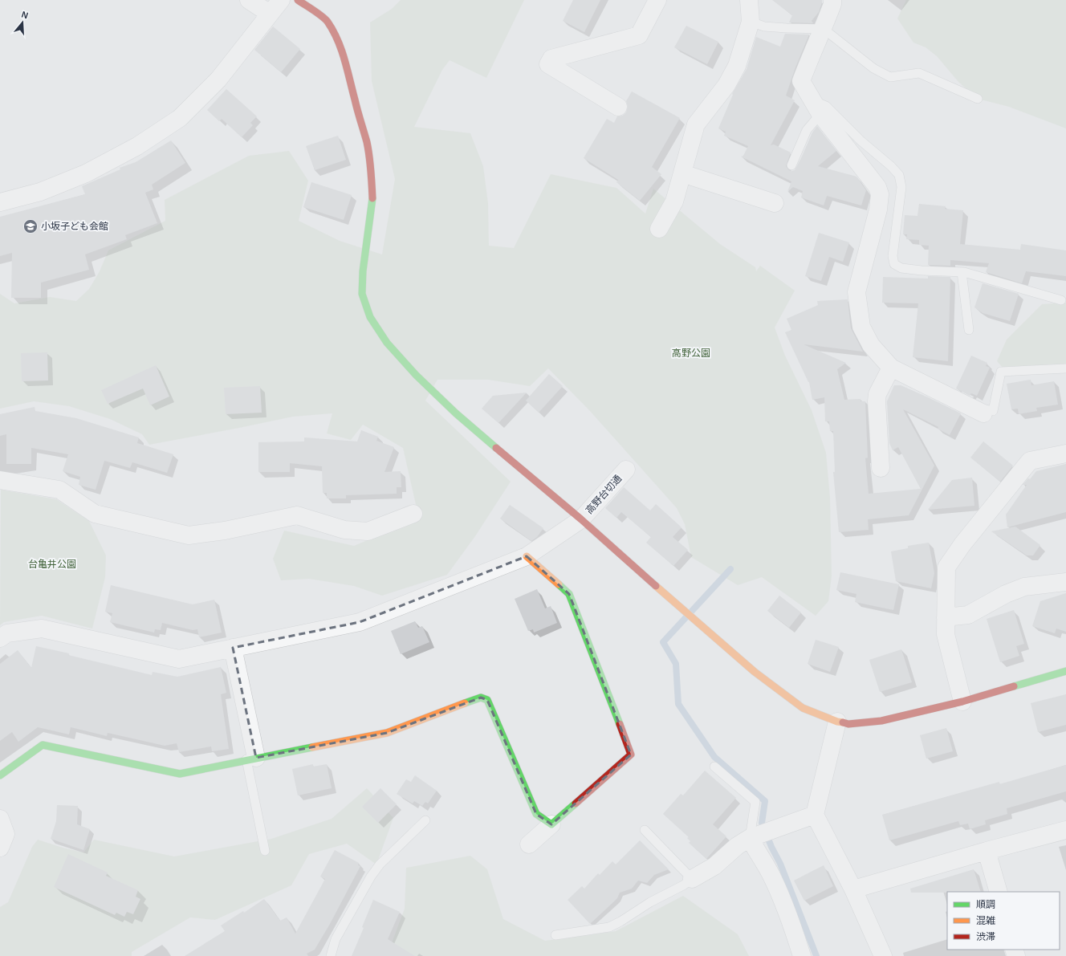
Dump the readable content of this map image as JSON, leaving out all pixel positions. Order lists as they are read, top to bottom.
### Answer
{
  "streets": {
    "street": ["高野台切通"]
  },
  "parks": ["高野公園", "台亀井公園"],
  "places": {
    "school or university": ["小坂子ども会館"]
  },
  "legend": ["順調", "混雑", "渋滞"],
  "north": "top"
}
